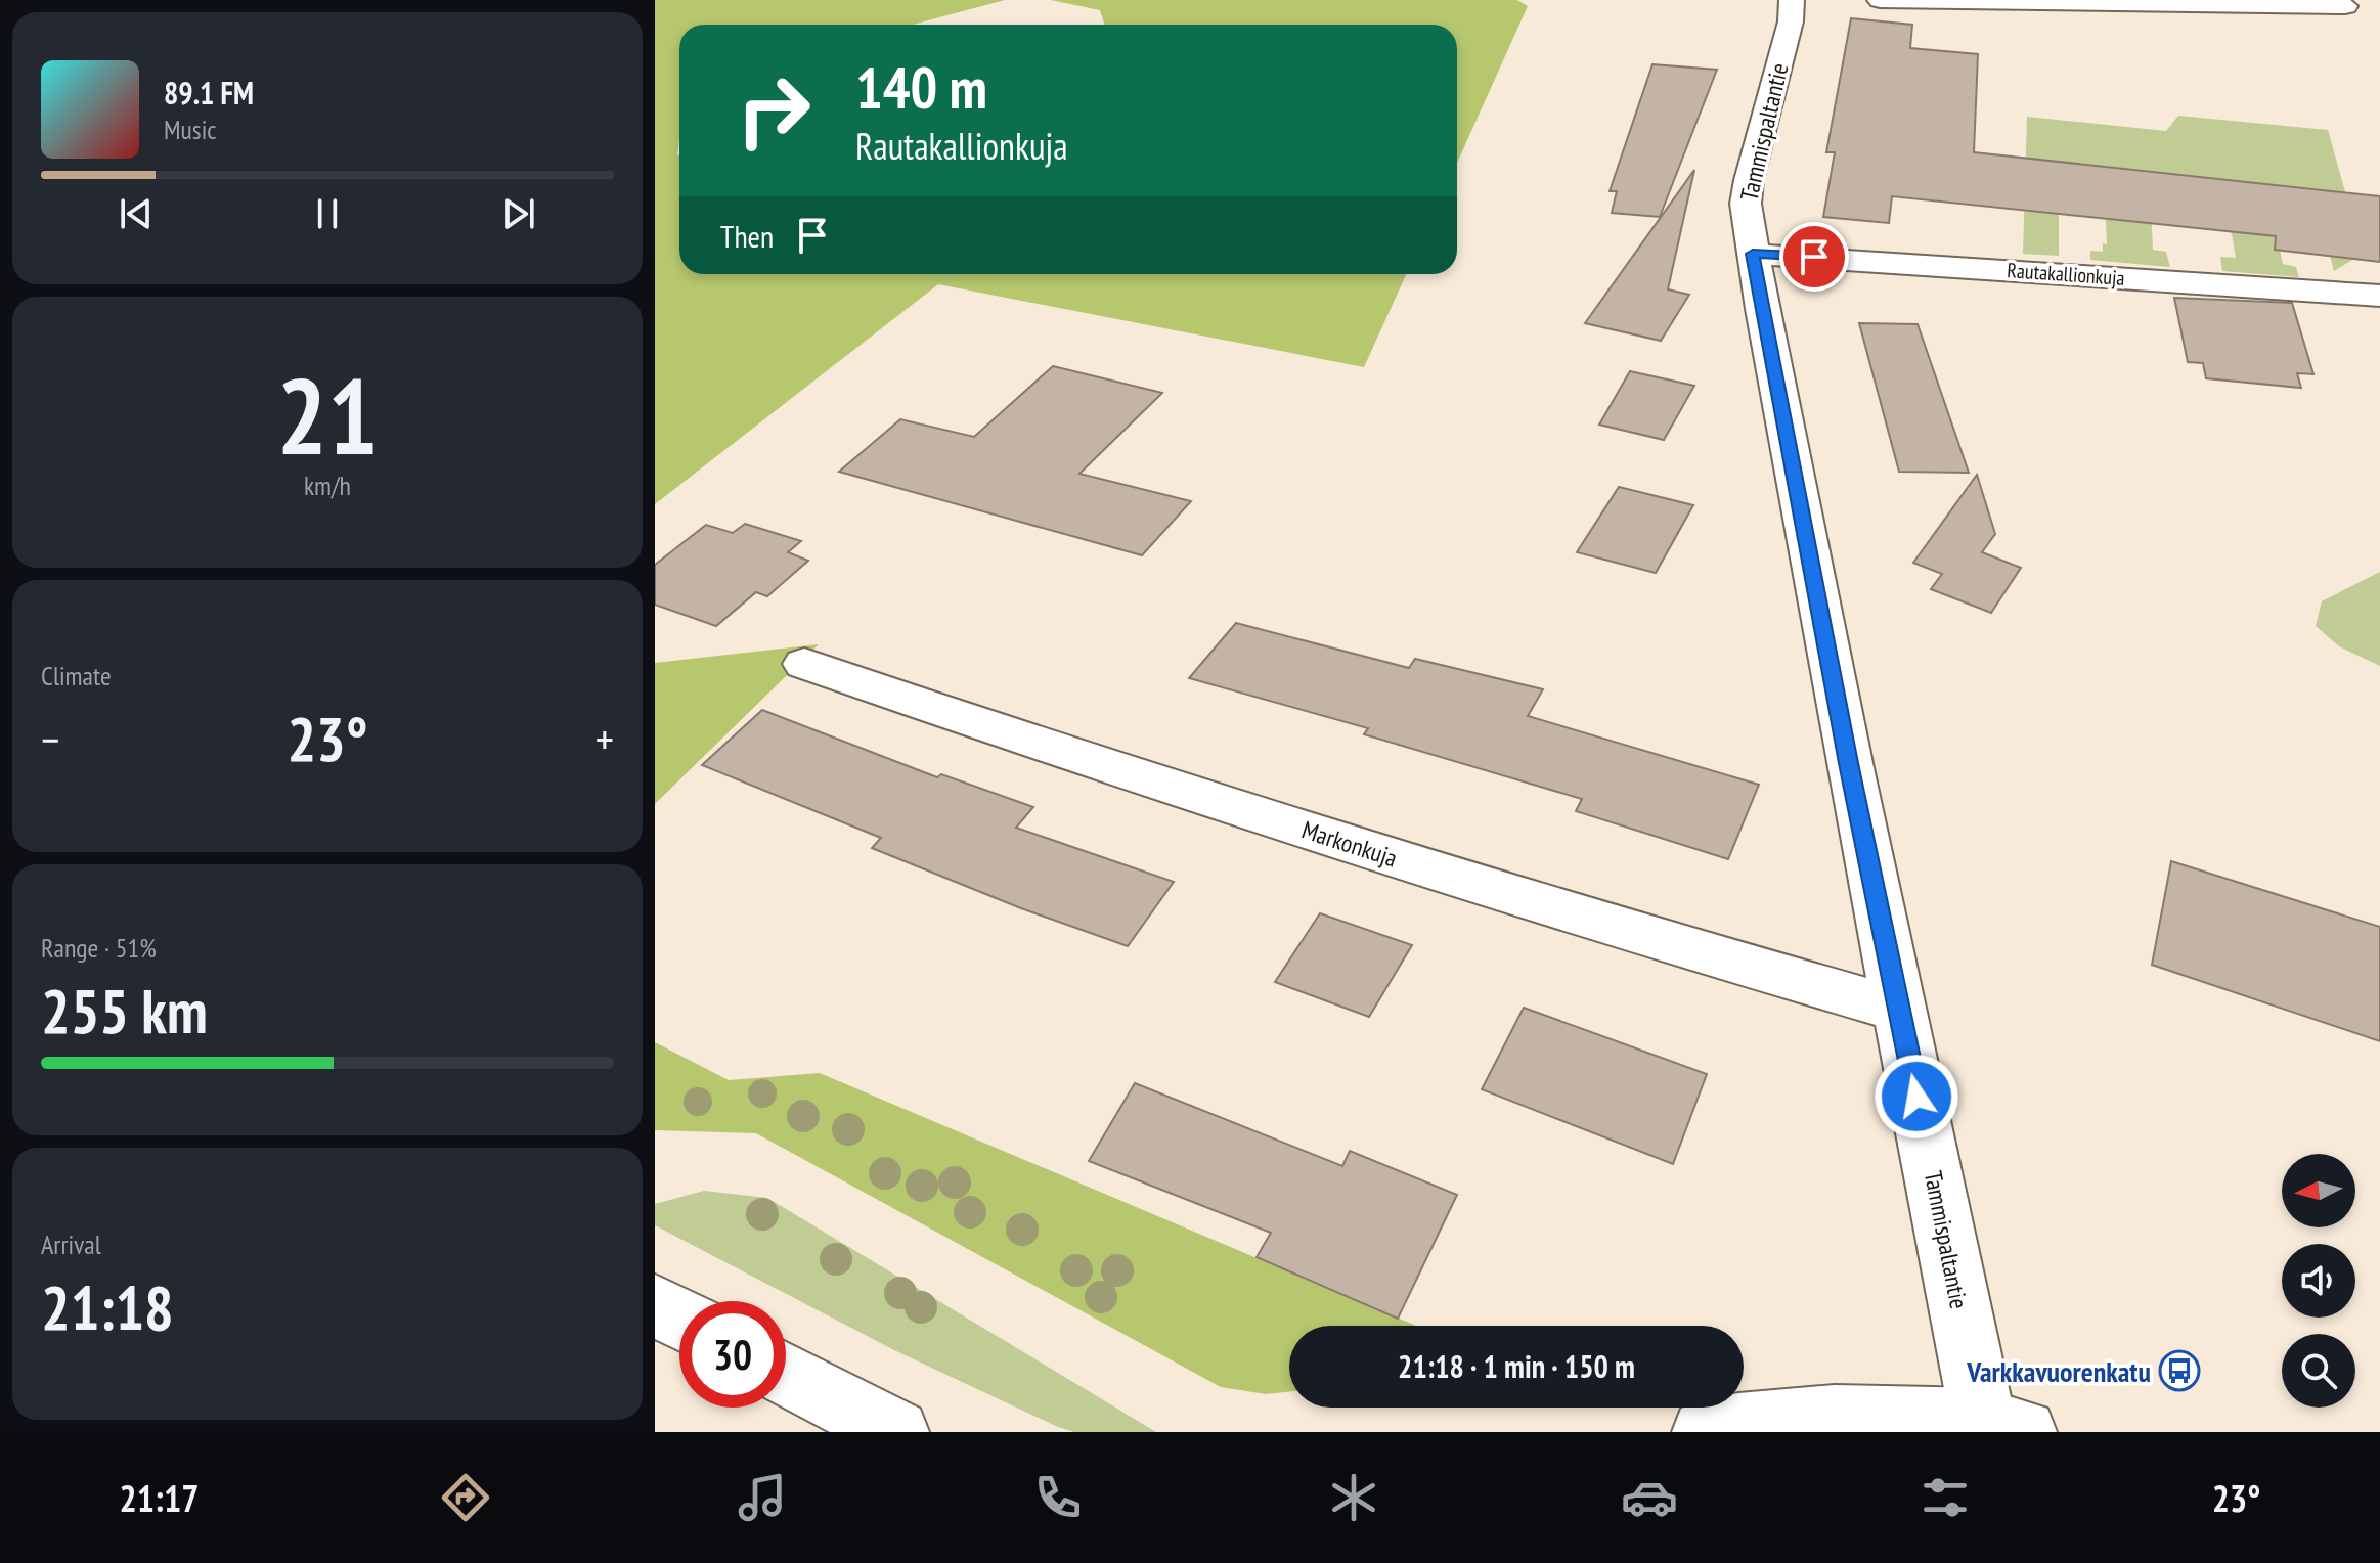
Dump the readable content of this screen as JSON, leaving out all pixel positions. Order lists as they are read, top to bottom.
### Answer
{
  "streets": {
    "street": ["Tammispaltantie", "Rautakallionkuja", "Markonkuja"]
  },
  "crossings": [
    ["Tammispaltantie", "Rautakallionkuja"],
    ["Tammispaltantie", "Markonkuja"]
  ],
  "places": {
    "bus stop": ["Varkkavuorenkatu"]
  },
  "north": "left",
  "page": {
    "turn": ["140 m", "Rautakallionkuja"],
    "song": ["89.1 FM", "Music"],
    "then": "Then",
    "tile": [
      ["21", "km/h"],
      "Climate",
      ["Range · 51%", "255 km"],
      ["Arrival", "21:18"]
    ],
    "heat": ["−", "23°", "+"],
    "limit": "30",
    "trip": "21:18 · 1 min · 150 m",
    "tabs": ["21:17", "23°"]
  }
}
